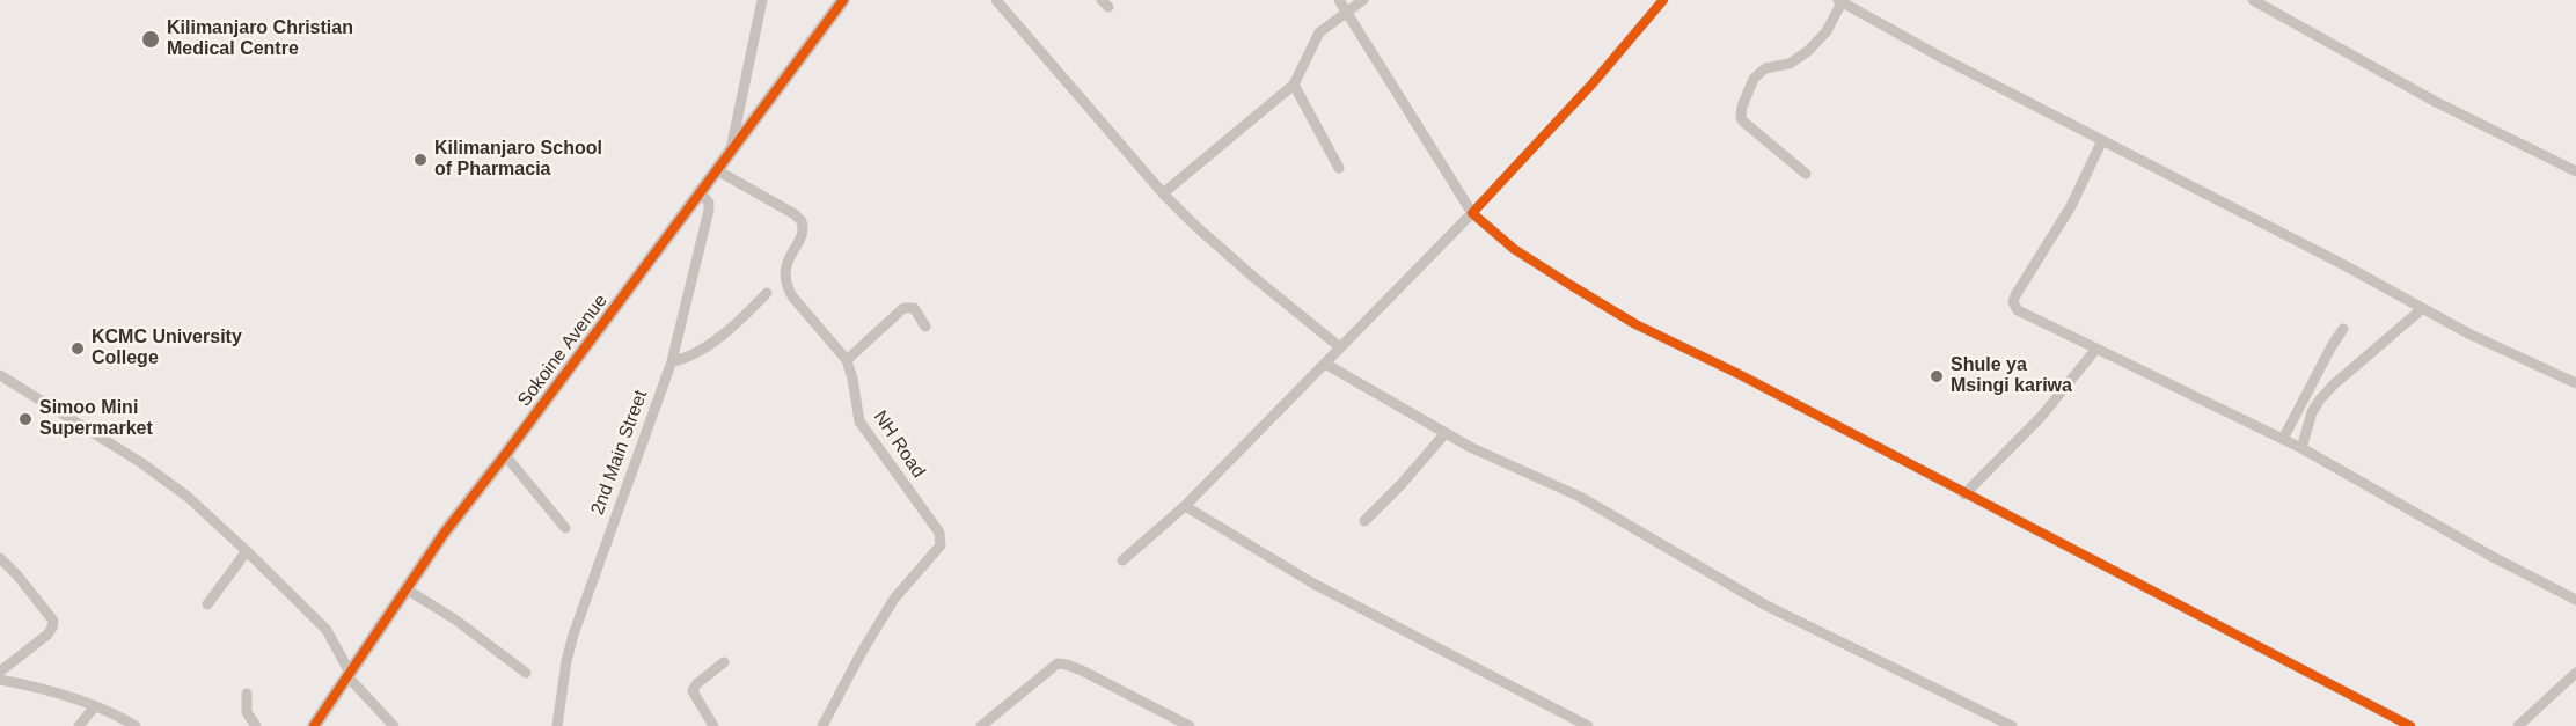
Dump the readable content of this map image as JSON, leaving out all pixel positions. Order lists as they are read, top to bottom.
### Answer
{
  "streets": {
    "street": ["Sokoine Avenue", "NH Road", "2nd Main Street"]
  },
  "crossings": [
    ["Sokoine Avenue", "NH Road"],
    ["Sokoine Avenue", "2nd Main Street"]
  ],
  "places": [
    "Kilimanjaro Christian Medical Centre",
    "Kilimanjaro School of Pharmacia",
    "KCMC University College",
    "Shule ya Msingi kariwa",
    "Simoo Mini Supermarket"
  ]
}
